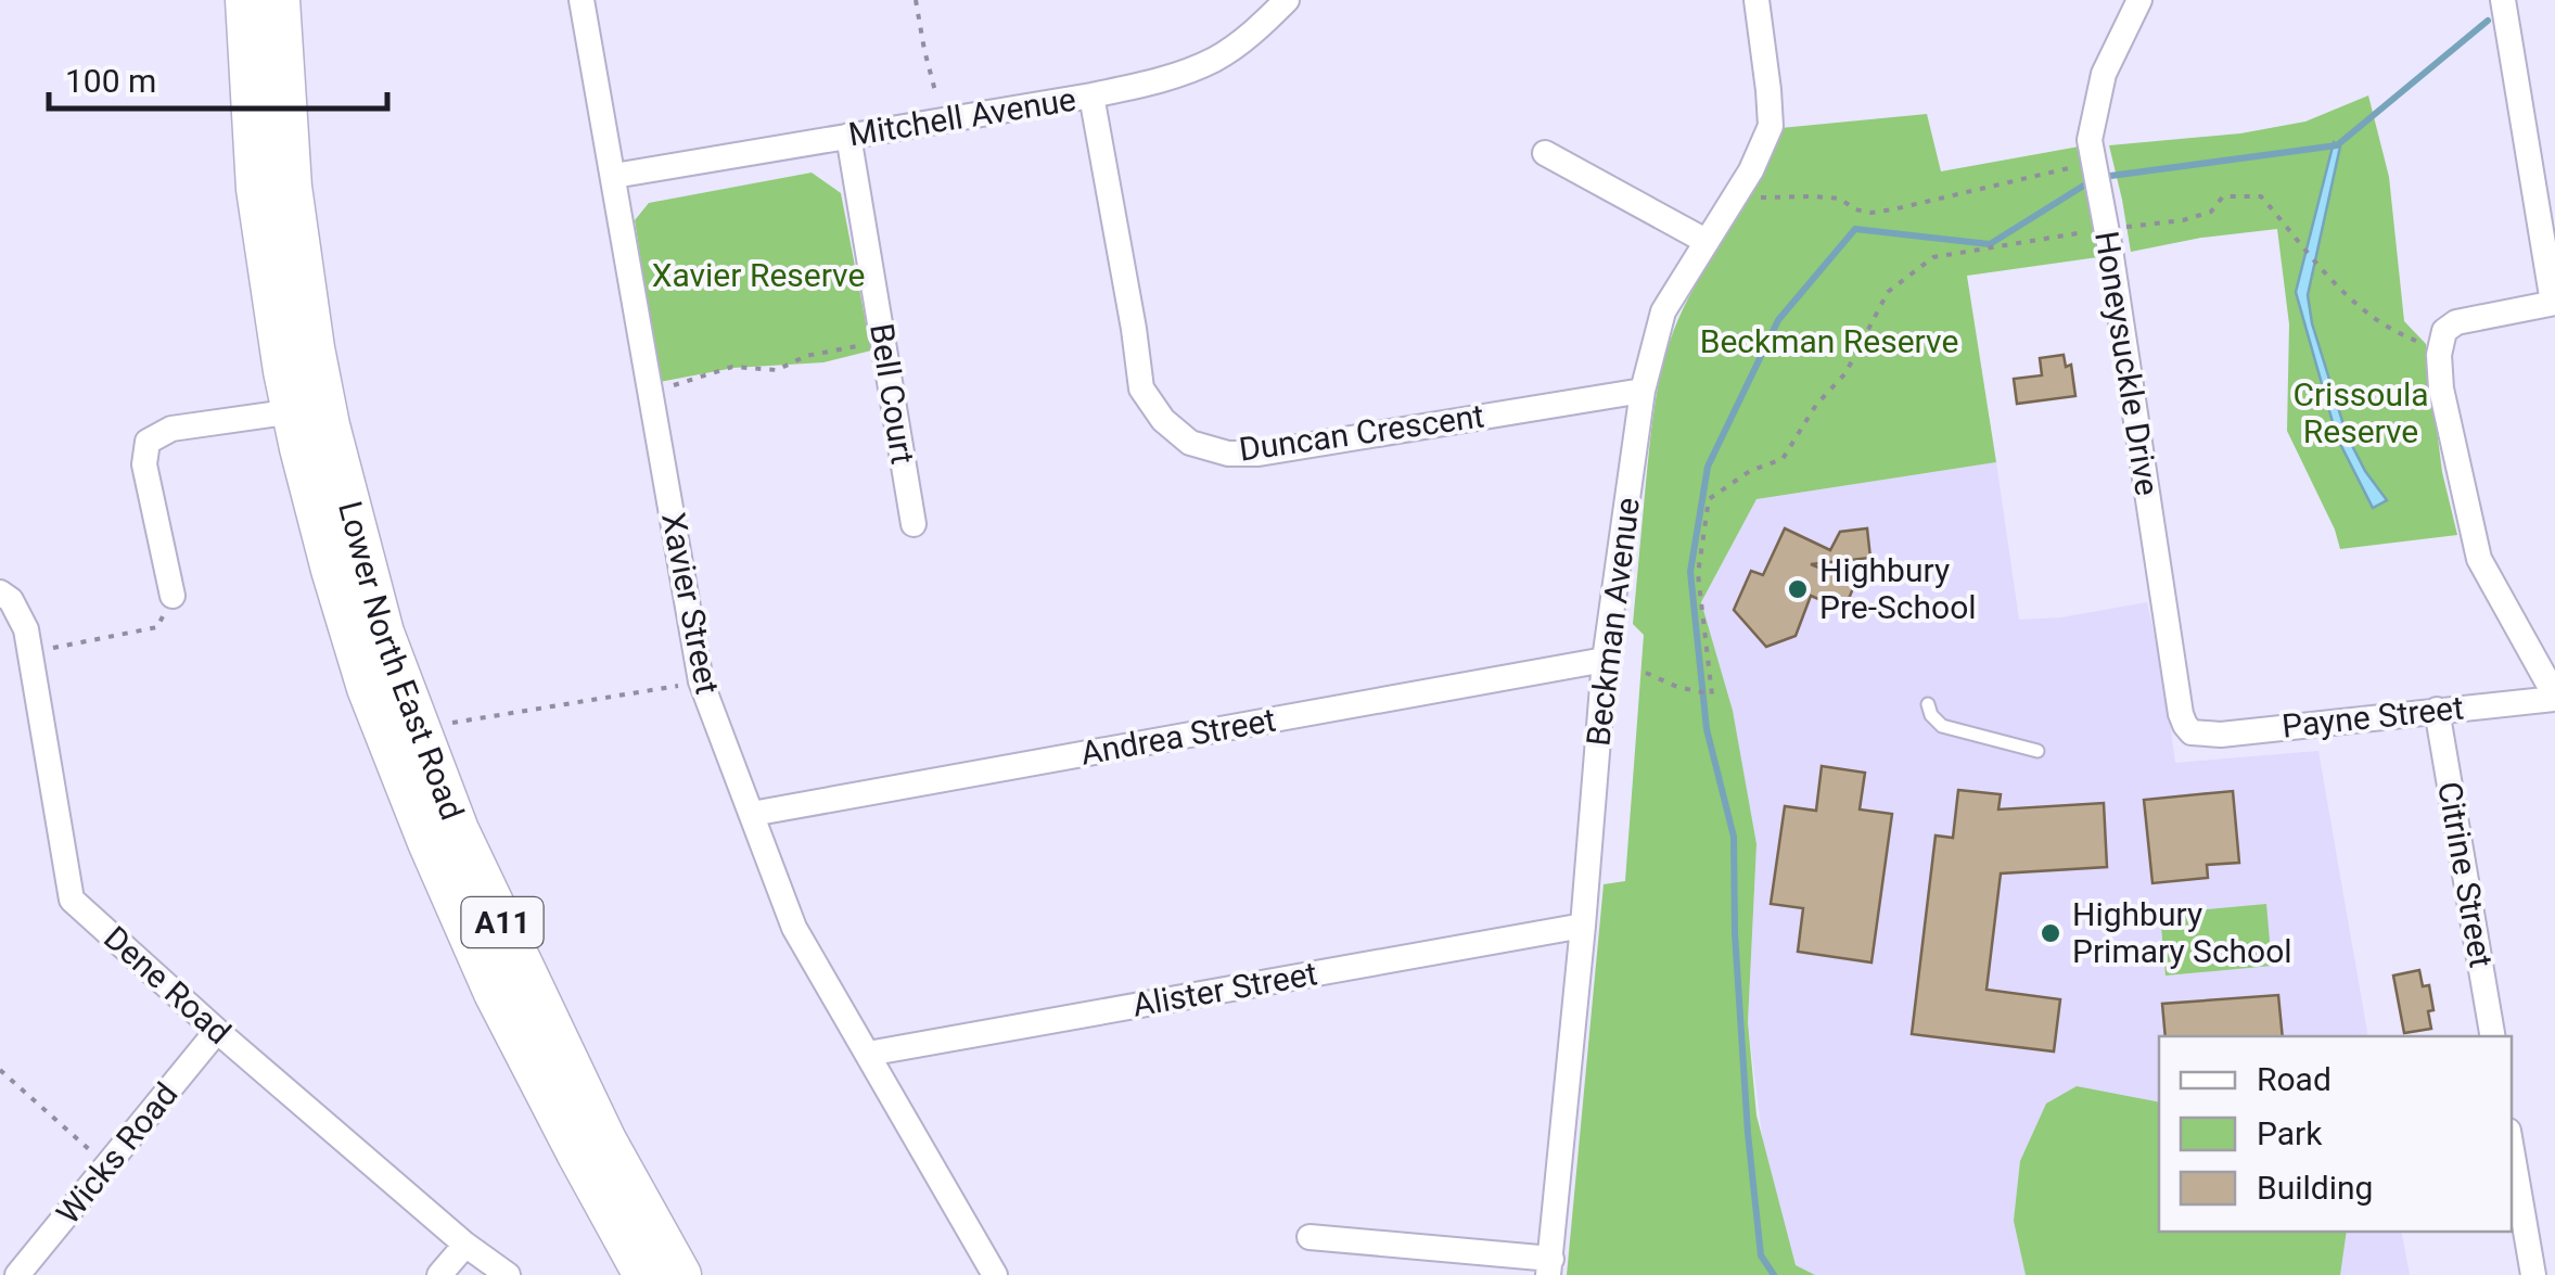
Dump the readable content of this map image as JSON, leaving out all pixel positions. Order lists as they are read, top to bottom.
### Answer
{
  "streets": {
    "main road": ["Lower North East Road", "A11"],
    "street": [
      "Mitchell Avenue",
      "Honeysuckle Drive",
      "Bell Court",
      "Duncan Crescent",
      "Xavier Street",
      "Beckman Avenue",
      "Payne Street",
      "Andrea Street",
      "Citrine Street",
      "Dene Road",
      "Alister Street",
      "Wicks Road"
    ]
  },
  "crossings": [
    ["Mitchell Avenue", "Bell Court"],
    ["Mitchell Avenue", "Duncan Crescent"],
    ["Mitchell Avenue", "Xavier Street"],
    ["Honeysuckle Drive", "Payne Street"],
    ["Duncan Crescent", "Beckman Avenue"],
    ["Xavier Street", "Andrea Street"],
    ["Xavier Street", "Alister Street"],
    ["Beckman Avenue", "Andrea Street"],
    ["Beckman Avenue", "Alister Street"],
    ["Payne Street", "Citrine Street"],
    ["Dene Road", "Wicks Road"]
  ],
  "parks": ["Xavier Reserve", "Beckman Reserve", "Crissoula Reserve"],
  "places": ["Highbury Pre-School", "Highbury Primary School"],
  "legend": ["Road", "Park", "Building"],
  "scale_bar": "100 m"
}
